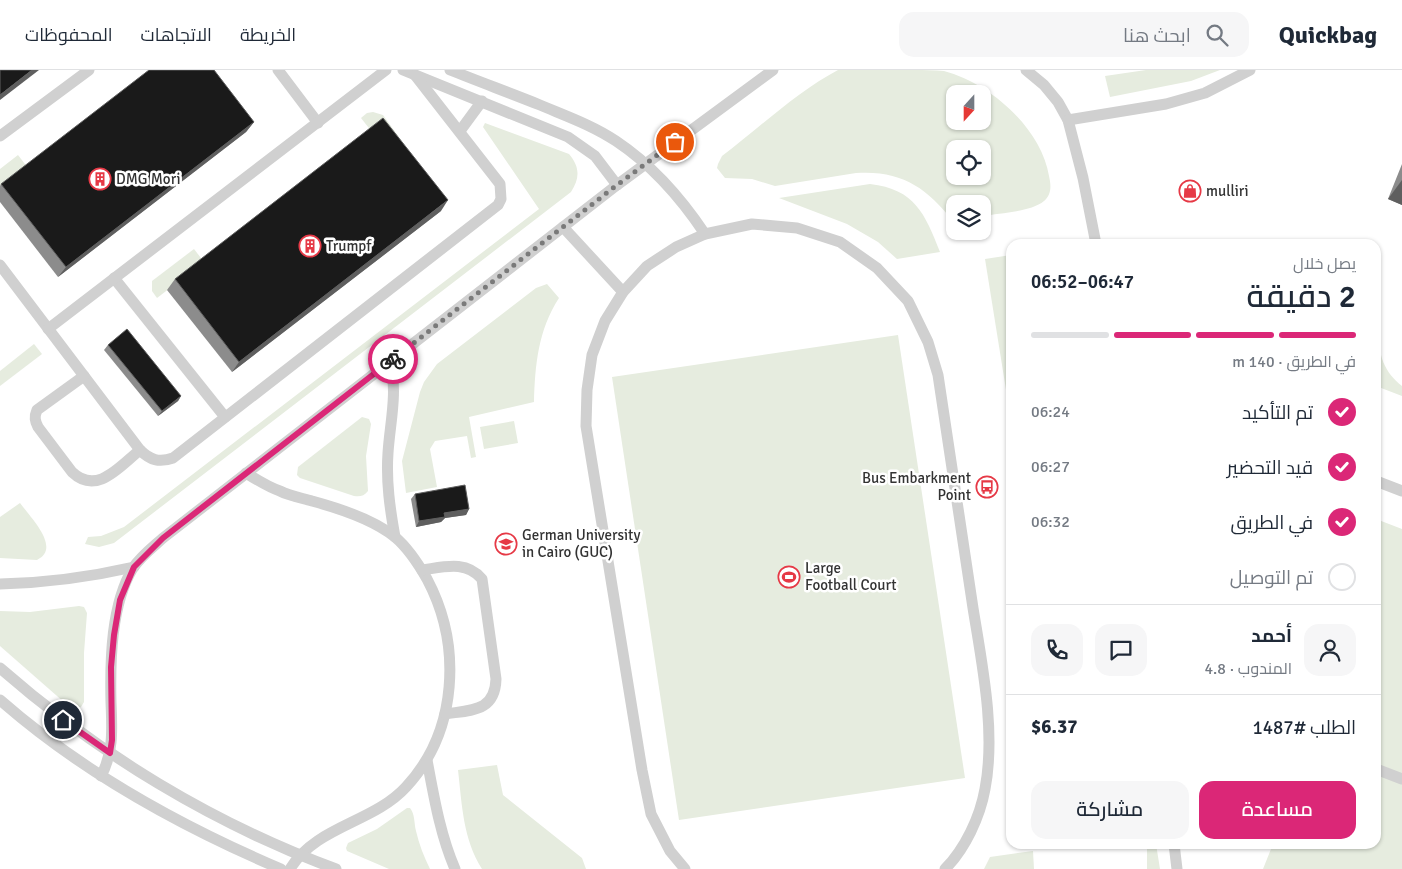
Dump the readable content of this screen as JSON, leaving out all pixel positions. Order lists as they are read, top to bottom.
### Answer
{
  "places": {
    "building": ["DMG Mori", "Trumpf"],
    "shop": ["mulliri"],
    "bus stop": ["Bus Embarkment Point"],
    "school or university": ["German University in Cairo (GUC)"],
    "sports": ["Large Football Court"]
  },
  "north": "bottom",
  "page": {
    "header": "Quickbag",
    "search": "ابحث هنا",
    "nav": ["الخريطة", "الاتجاهات", "المحفوظات"],
    "heading": ["2 دقيقة", "يصل خلال", "06:47–06:52"],
    "panel": [
      "أحمد",
      "المندوب · 4.8",
      "الطلب #1487",
      "$6.37"
    ],
    "bar": "في الطريق · 140 m",
    "list": [
      ["تم التأكيد", "06:24"],
      ["قيد التحضير", "06:27"],
      ["في الطريق", "06:32"],
      "تم التوصيل"
    ],
    "buttons": ["مساعدة", "مشاركة"]
  }
}
